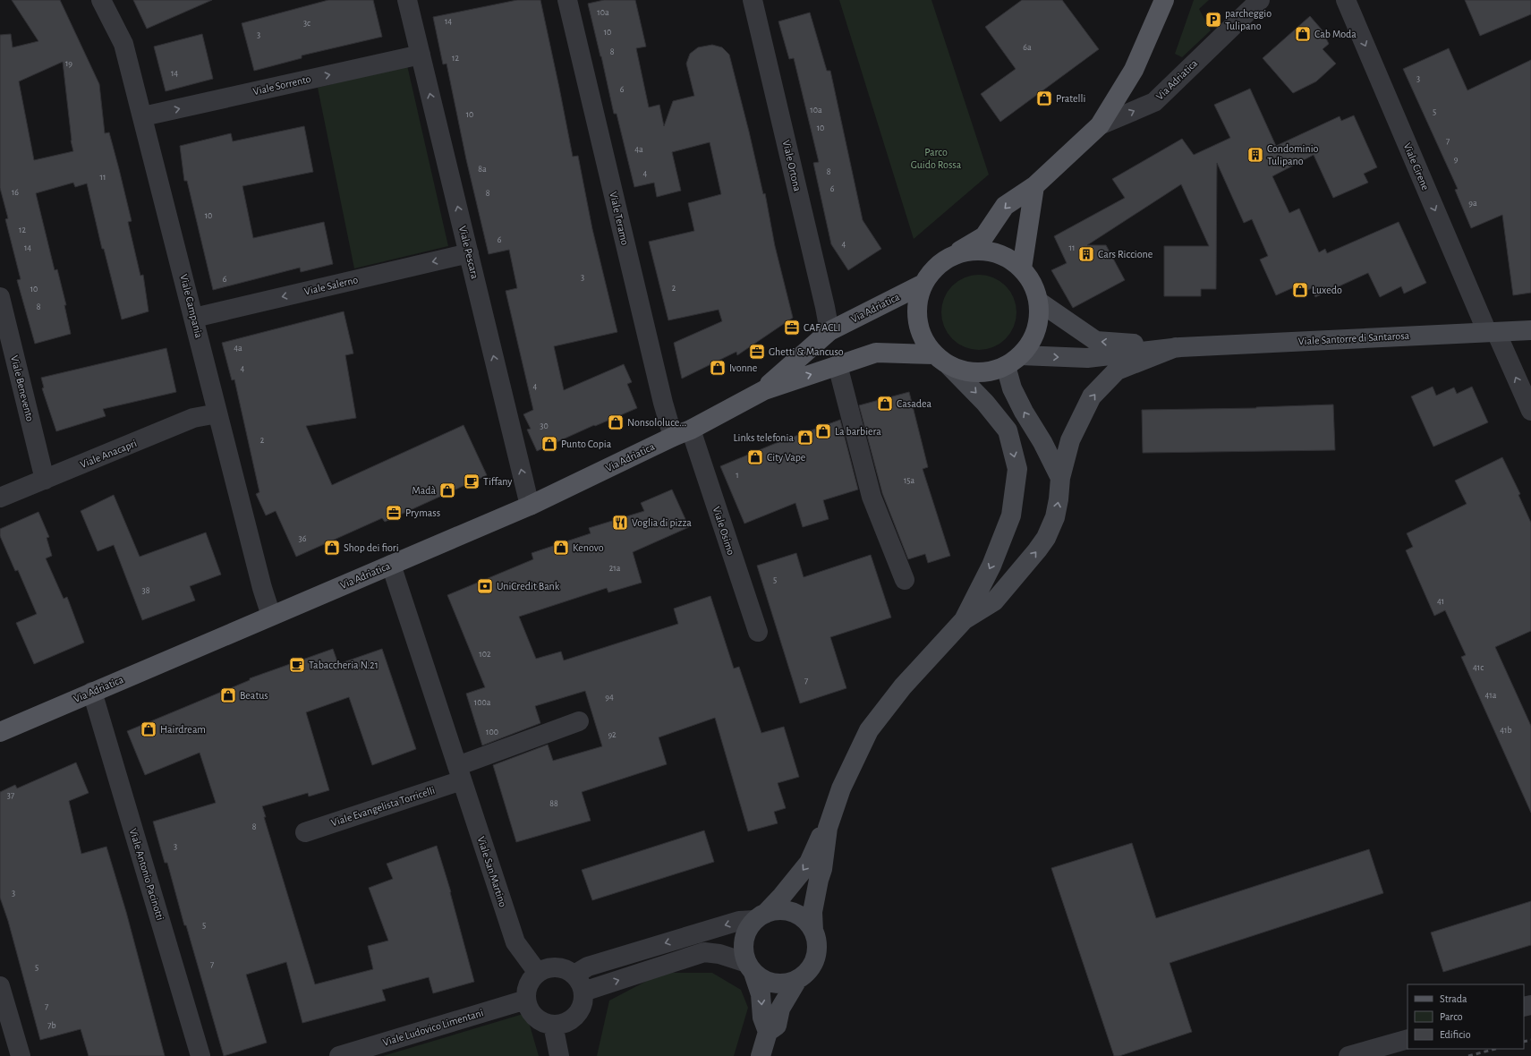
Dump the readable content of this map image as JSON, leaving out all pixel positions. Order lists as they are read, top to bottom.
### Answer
{
  "streets": {
    "main road": ["Via Adriatica"],
    "street": [
      "Viale Sorrento",
      "Viale Ortona",
      "Viale Cirene",
      "Viale Teramo",
      "Viale Pescara",
      "Viale Salerno",
      "Viale Campania",
      "Viale Santorre di Santarosa",
      "Viale Benevento",
      "Viale Anacapri",
      "Viale Osimo",
      "Viale Evangelista Torricelli",
      "Viale San Martino",
      "Viale Antonio Pacinotti",
      "Viale Ludovico Limentani"
    ]
  },
  "crossings": [
    ["Via Adriatica", "Viale Ortona"],
    ["Via Adriatica", "Viale Teramo"],
    ["Via Adriatica", "Viale Pescara"],
    ["Via Adriatica", "Viale Campania"],
    ["Via Adriatica", "Viale Santorre di Santarosa"],
    ["Via Adriatica", "Viale Osimo"],
    ["Via Adriatica", "Viale San Martino"],
    ["Via Adriatica", "Viale Antonio Pacinotti"],
    ["Viale Sorrento", "Viale Pescara"],
    ["Viale Sorrento", "Viale Campania"],
    ["Viale Cirene", "Viale Santorre di Santarosa"],
    ["Viale Teramo", "Viale Osimo"],
    ["Viale Pescara", "Viale Salerno"],
    ["Viale Salerno", "Viale Campania"],
    ["Viale Campania", "Viale Anacapri"],
    ["Viale Benevento", "Viale Anacapri"],
    ["Viale Evangelista Torricelli", "Viale San Martino"],
    ["Viale San Martino", "Viale Ludovico Limentani"]
  ],
  "one_way": ["Viale Sorrento", "Viale Pescara", "Viale Salerno"],
  "parks": ["Parco Guido Rossa"],
  "places": {
    "parking": ["parcheggio Tulipano"],
    "shop": [
      "Cab Moda",
      "Pratelli",
      "Luxedo",
      "Ivonne",
      "Casadea",
      "Nonsololuce...",
      "La barbiera",
      "Links telefonia",
      "Punto Copia",
      "City Vape",
      "Madà",
      "Shop dei fiori",
      "Kenovo",
      "Beatus",
      "Hairdream"
    ],
    "building": ["Condominio Tulipano", "Cars Riccione"],
    "office": ["CAF ACLI", "Ghetti & Mancuso", "Prymass"],
    "cafe": ["Tiffany", "Tabaccheria N.21"],
    "restaurant": ["Voglia di pizza"],
    "bank": ["UniCredit Bank"]
  },
  "house_numbers": [
    "10a",
    "14",
    "3c",
    "10",
    "3",
    "6a",
    "8",
    "12",
    "19",
    "14",
    "3",
    "6",
    "10a",
    "5",
    "10",
    "10",
    "7",
    "4a",
    "9",
    "8a",
    "8",
    "4",
    "11",
    "6",
    "16",
    "8",
    "9a",
    "10",
    "12",
    "6",
    "4",
    "14",
    "11",
    "3",
    "6",
    "2",
    "10",
    "8",
    "4a",
    "4",
    "4",
    "30",
    "2",
    "1",
    "15a",
    "36",
    "21a",
    "5",
    "38",
    "41",
    "102",
    "41c",
    "7",
    "41a",
    "94",
    "100a",
    "41b",
    "100",
    "92",
    "37",
    "88",
    "8",
    "3",
    "3",
    "5",
    "7",
    "5",
    "7",
    "7b"
  ],
  "legend": ["Strada", "Parco", "Edificio"]
}
